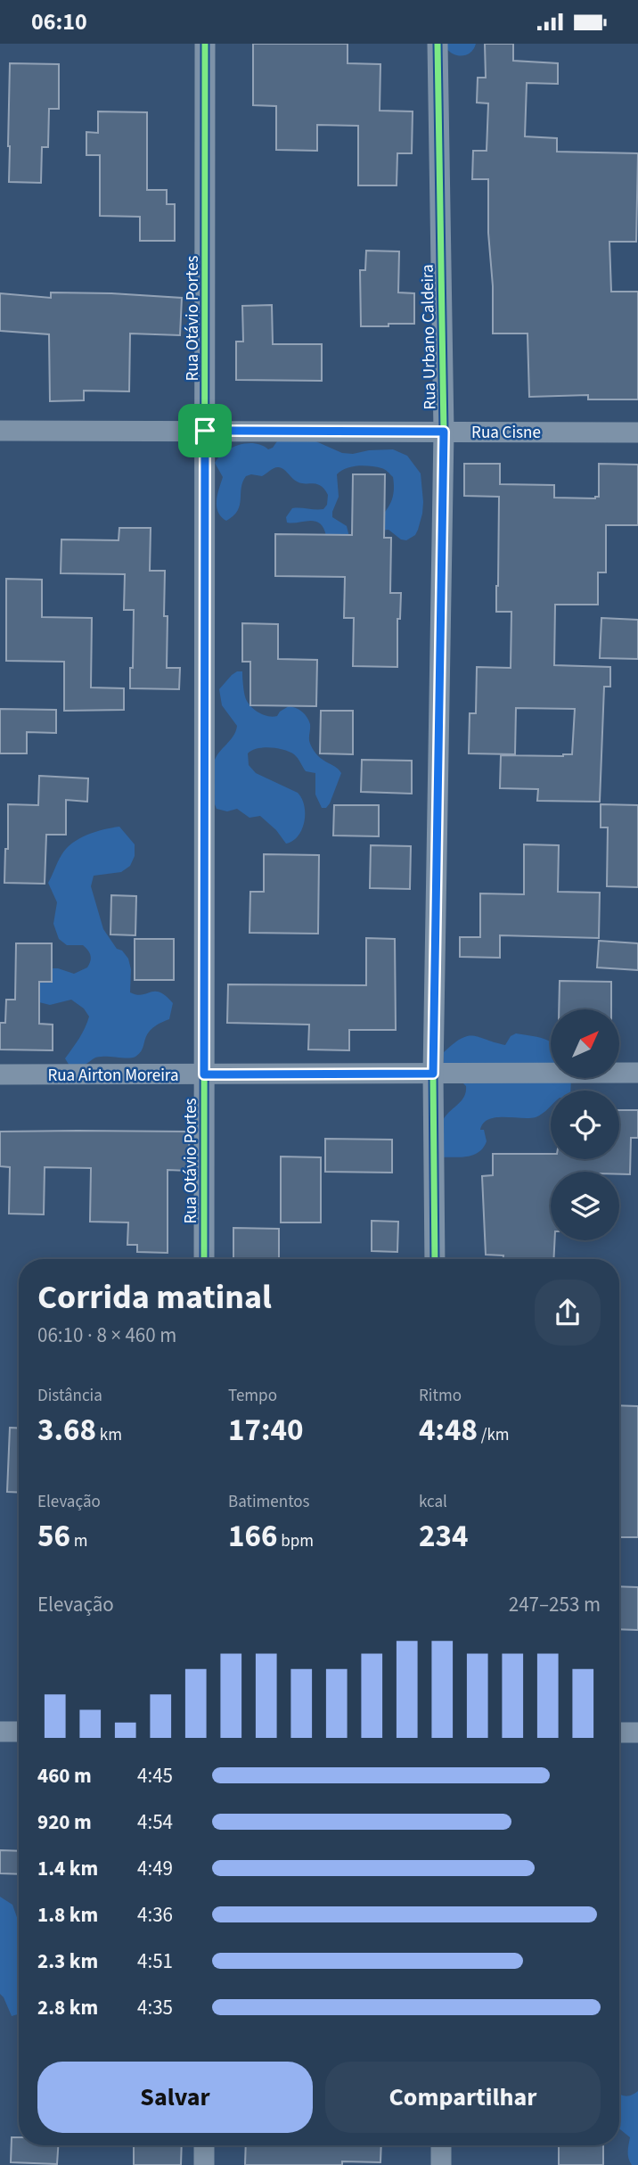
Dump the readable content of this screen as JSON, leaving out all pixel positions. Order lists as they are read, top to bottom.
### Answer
{
  "streets": {
    "street": [
      "Rua Otávio Portes",
      "Rua Urbano Caldeira",
      "Rua Cisne",
      "Rua Airton Moreira"
    ]
  },
  "crossings": [
    ["Rua Otávio Portes", "Rua Cisne"],
    ["Rua Otávio Portes", "Rua Airton Moreira"],
    ["Rua Urbano Caldeira", "Rua Cisne"],
    ["Rua Urbano Caldeira", "Rua Airton Moreira"]
  ],
  "north": "top right",
  "page": {
    "status": "06:10",
    "heading": ["Corrida matinal", "06:10 · 8 × 460 m"],
    "stats": [
      ["Distância", "3.68 km"],
      ["Tempo", "17:40"],
      ["Ritmo", "4:48 /km"],
      ["Elevação", "56 m"],
      ["Batimentos", "166 bpm"],
      ["kcal", "234"]
    ],
    "chart": ["Elevação", "247–253 m"],
    "list": [
      {
        "name": "460 m",
        "note": "4:45"
      },
      {
        "name": "920 m",
        "note": "4:54"
      },
      {
        "name": "1.4 km",
        "note": "4:49"
      },
      {
        "name": "1.8 km",
        "note": "4:36"
      },
      {
        "name": "2.3 km",
        "note": "4:51"
      },
      {
        "name": "2.8 km",
        "note": "4:35"
      }
    ],
    "buttons": ["Salvar", "Compartilhar"]
  }
}
